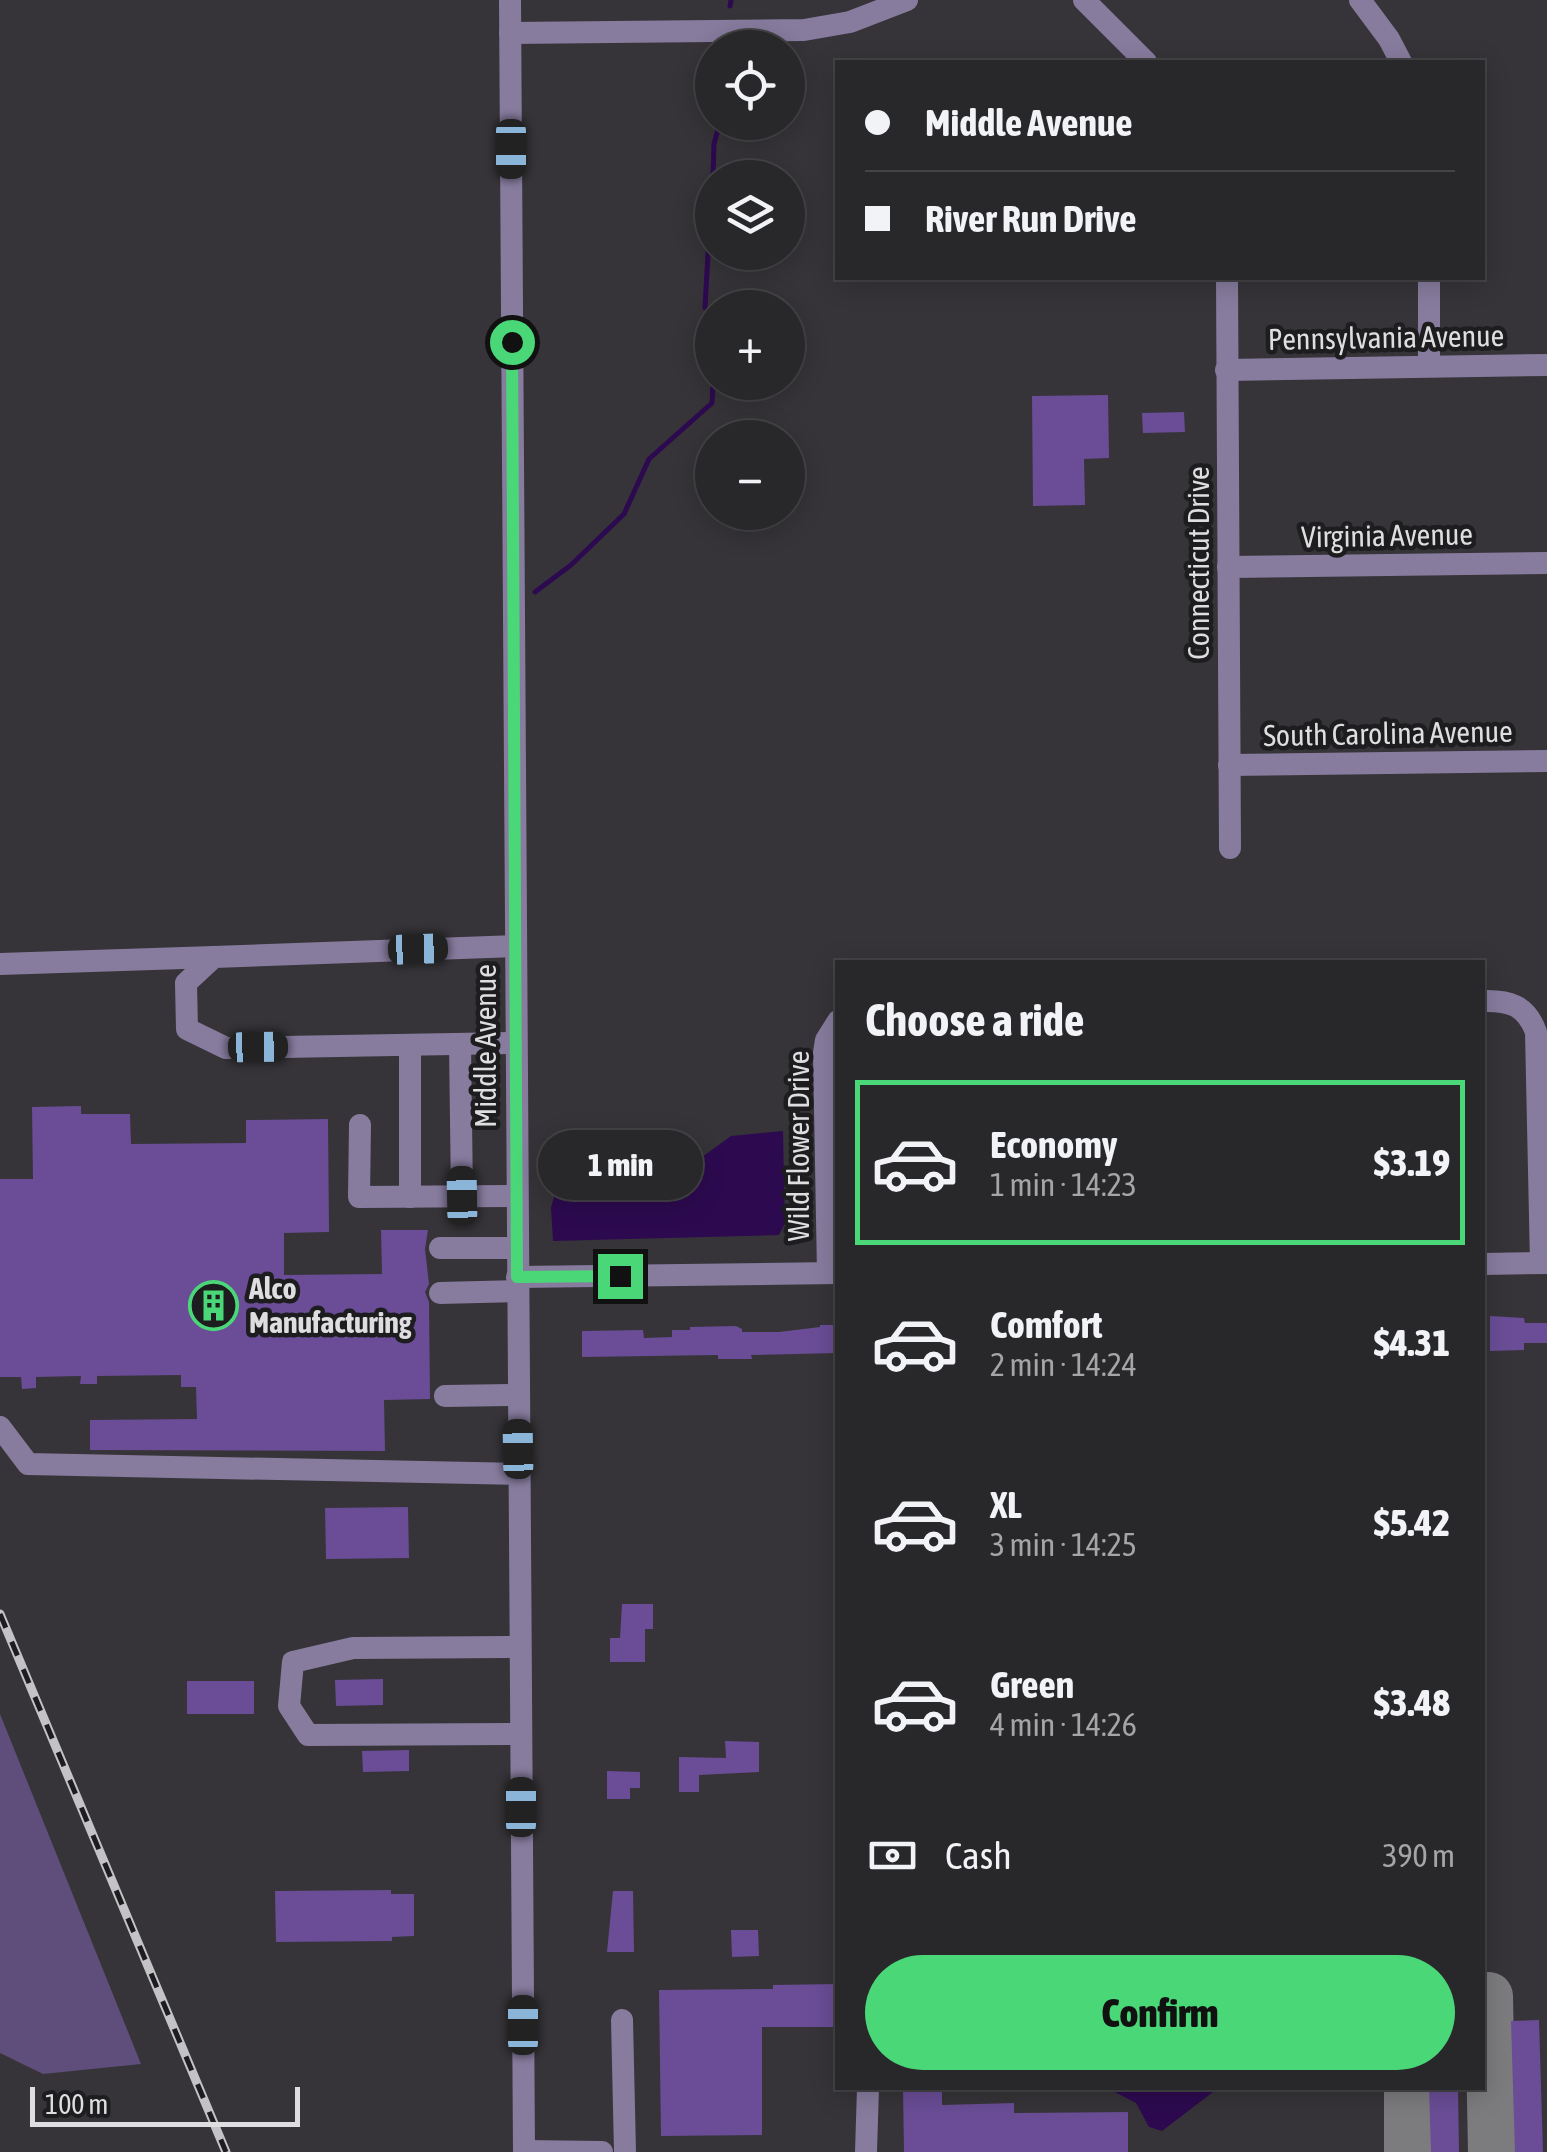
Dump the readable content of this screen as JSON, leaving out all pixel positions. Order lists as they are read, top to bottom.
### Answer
{
  "streets": {
    "street": [
      "Pennsylvania Avenue",
      "Virginia Avenue",
      "Connecticut Drive",
      "South Carolina Avenue",
      "Middle Avenue",
      "Wild Flower Drive"
    ]
  },
  "crossings": [
    ["Pennsylvania Avenue", "Connecticut Drive"],
    ["Virginia Avenue", "Connecticut Drive"],
    ["Connecticut Drive", "South Carolina Avenue"]
  ],
  "places": {
    "building": ["Alco Manufacturing"]
  },
  "scale_bar": "100 m",
  "page": {
    "map_buttons": ["+", "−"],
    "banner": ["Middle Avenue", "River Run Drive"],
    "heading": "Choose a ride",
    "list": [
      {
        "name": "Economy",
        "note": "1 min · 14:23",
        "value": "$3.19"
      },
      {
        "name": "Comfort",
        "note": "2 min · 14:24",
        "value": "$4.31"
      },
      {
        "name": "XL",
        "note": "3 min · 14:25",
        "value": "$5.42"
      },
      {
        "name": "Green",
        "note": "4 min · 14:26",
        "value": "$3.48"
      }
    ],
    "bubble": "1 min",
    "pay": ["Cash", "390 m"],
    "buttons": "Confirm",
    "scale": "100 m"
  }
}
